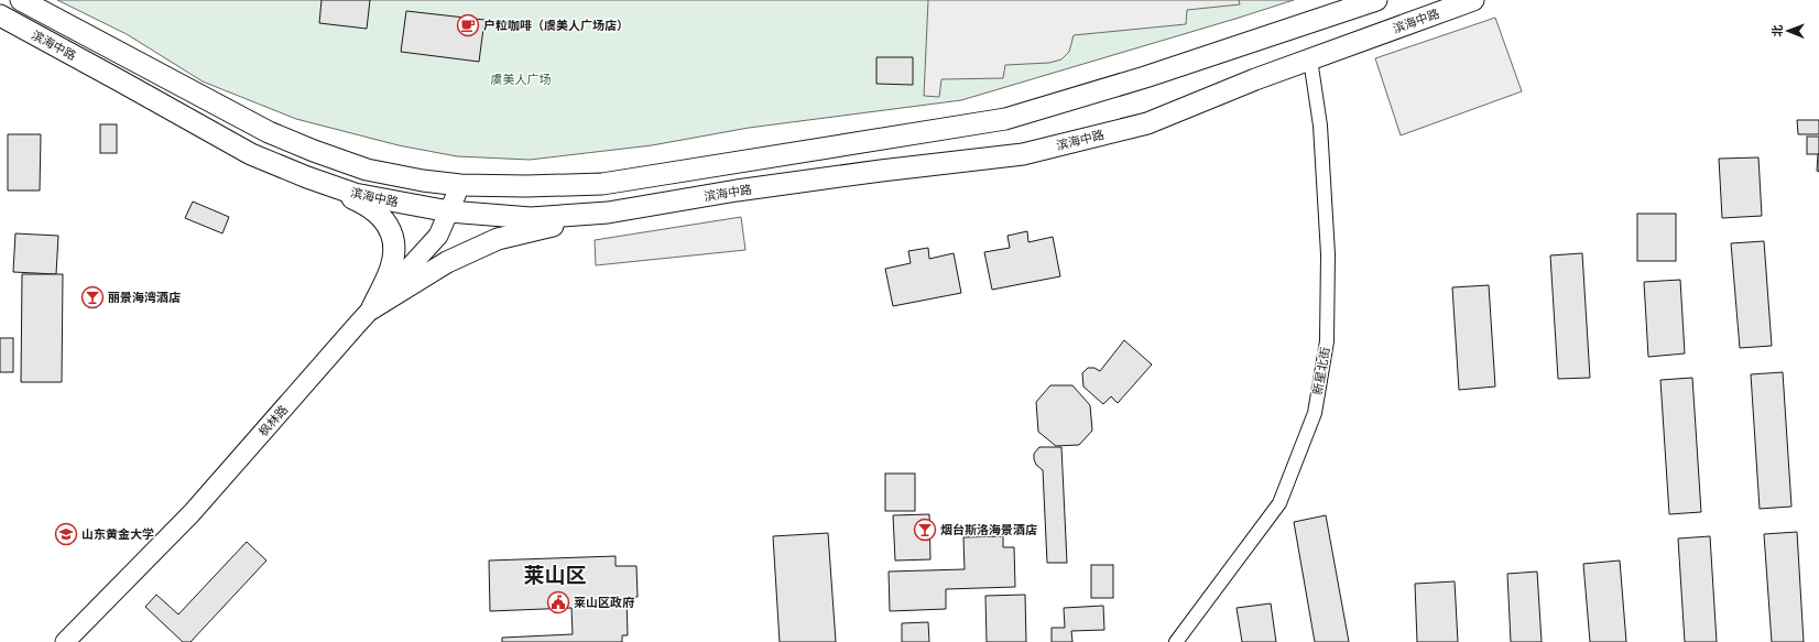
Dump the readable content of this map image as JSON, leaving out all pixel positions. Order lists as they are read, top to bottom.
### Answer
{
  "streets": {
    "main road": ["滨海中路"],
    "street": ["新星北街", "枫林路"]
  },
  "crossings": [
    ["滨海中路", "新星北街"],
    ["滨海中路", "枫林路"]
  ],
  "districts": ["莱山区"],
  "parks": ["虞美人广场"],
  "places": {
    "cafe": ["户粒咖啡（虞美人广场店）"],
    "bar": ["丽景海湾酒店", "烟台斯洛海景酒店"],
    "school or university": ["山东黄金大学"],
    "public building": ["莱山区政府"]
  },
  "north": "left"
}
